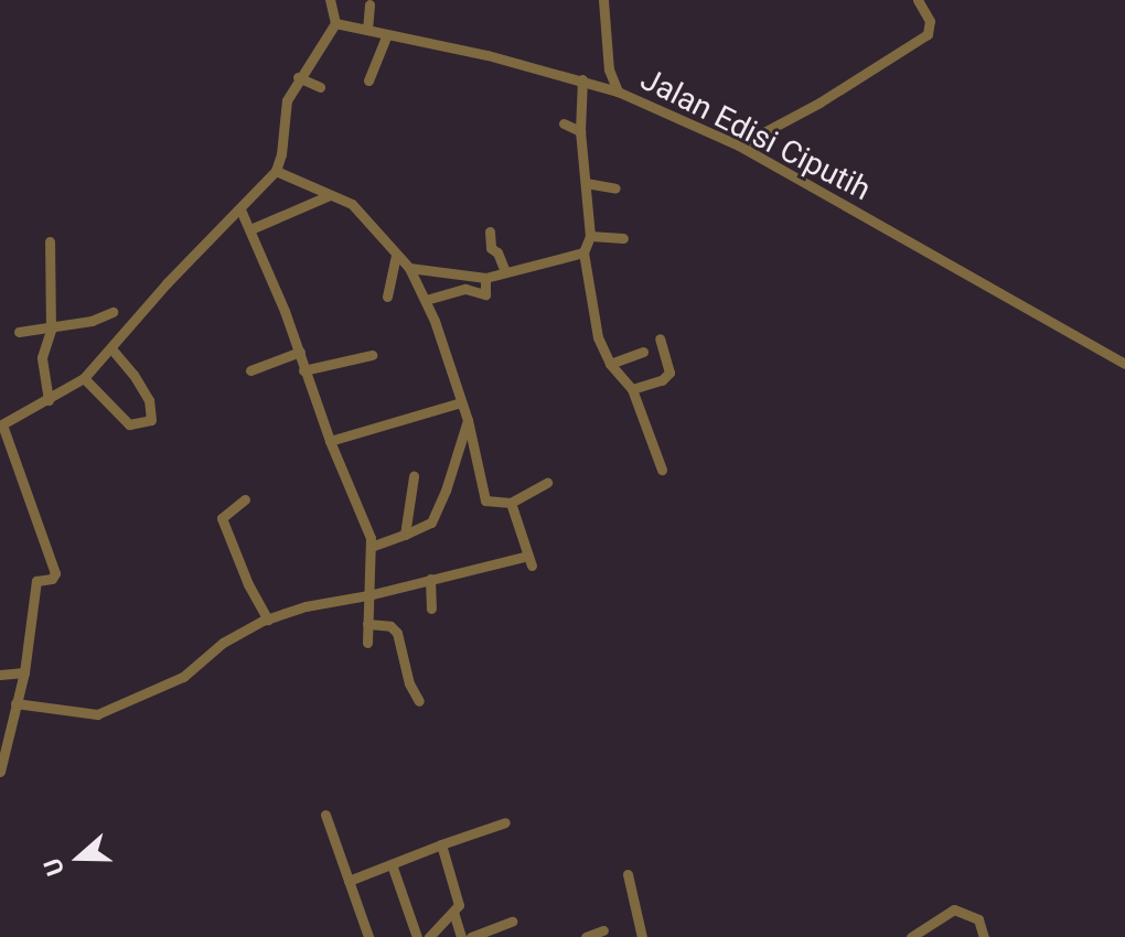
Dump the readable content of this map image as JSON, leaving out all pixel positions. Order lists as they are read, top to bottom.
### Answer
{
  "streets": {
    "street": ["Jalan Edisi Ciputih"]
  },
  "north": "left"
}
